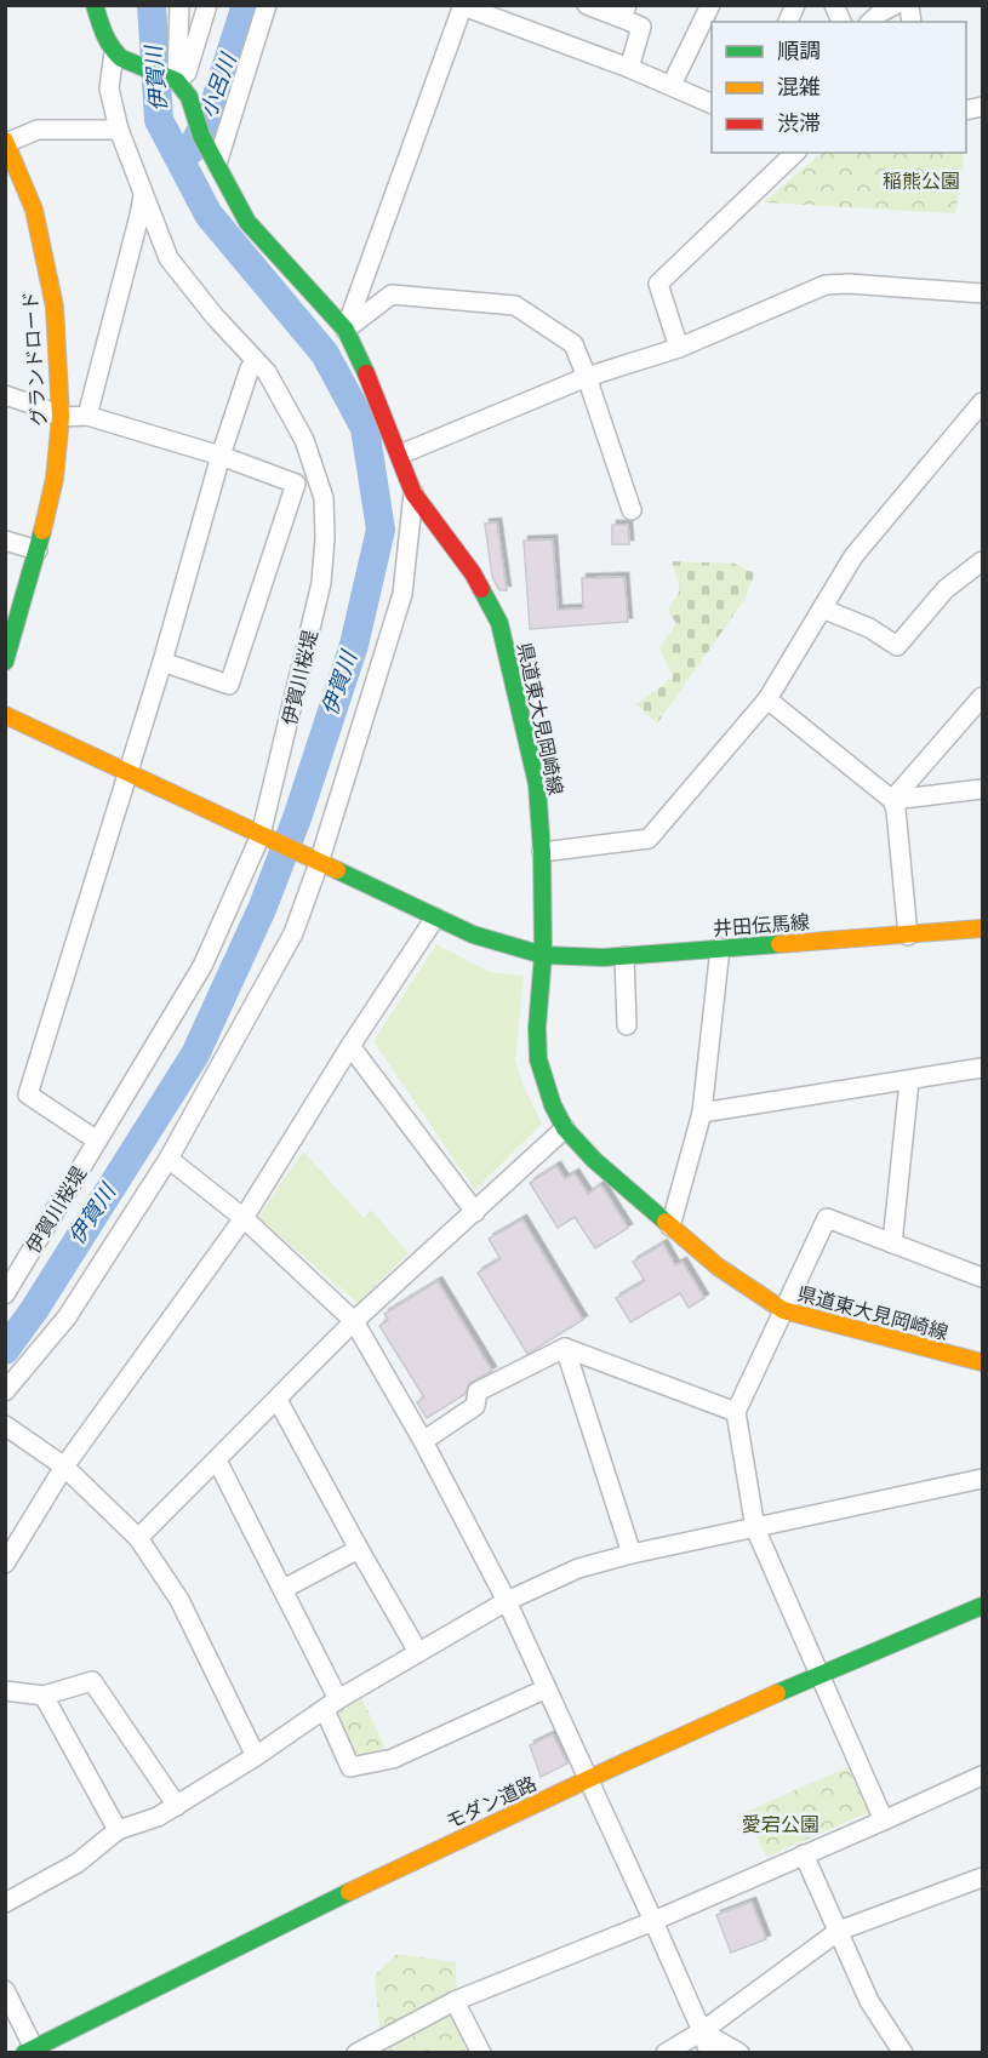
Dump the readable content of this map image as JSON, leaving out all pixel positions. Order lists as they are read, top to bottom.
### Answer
{
  "streets": {
    "street": [
      "グランドロード",
      "伊賀川桜堤",
      "県道東大見岡崎線",
      "井田伝馬線",
      "モダン道路"
    ]
  },
  "crossings": [
    ["伊賀川桜堤", "県道東大見岡崎線"],
    ["伊賀川桜堤", "井田伝馬線"],
    ["県道東大見岡崎線", "井田伝馬線"]
  ],
  "water": ["伊賀川", "小呂川"],
  "parks": ["稲熊公園", "愛宕公園"],
  "legend": ["順調", "混雑", "渋滞"]
}
